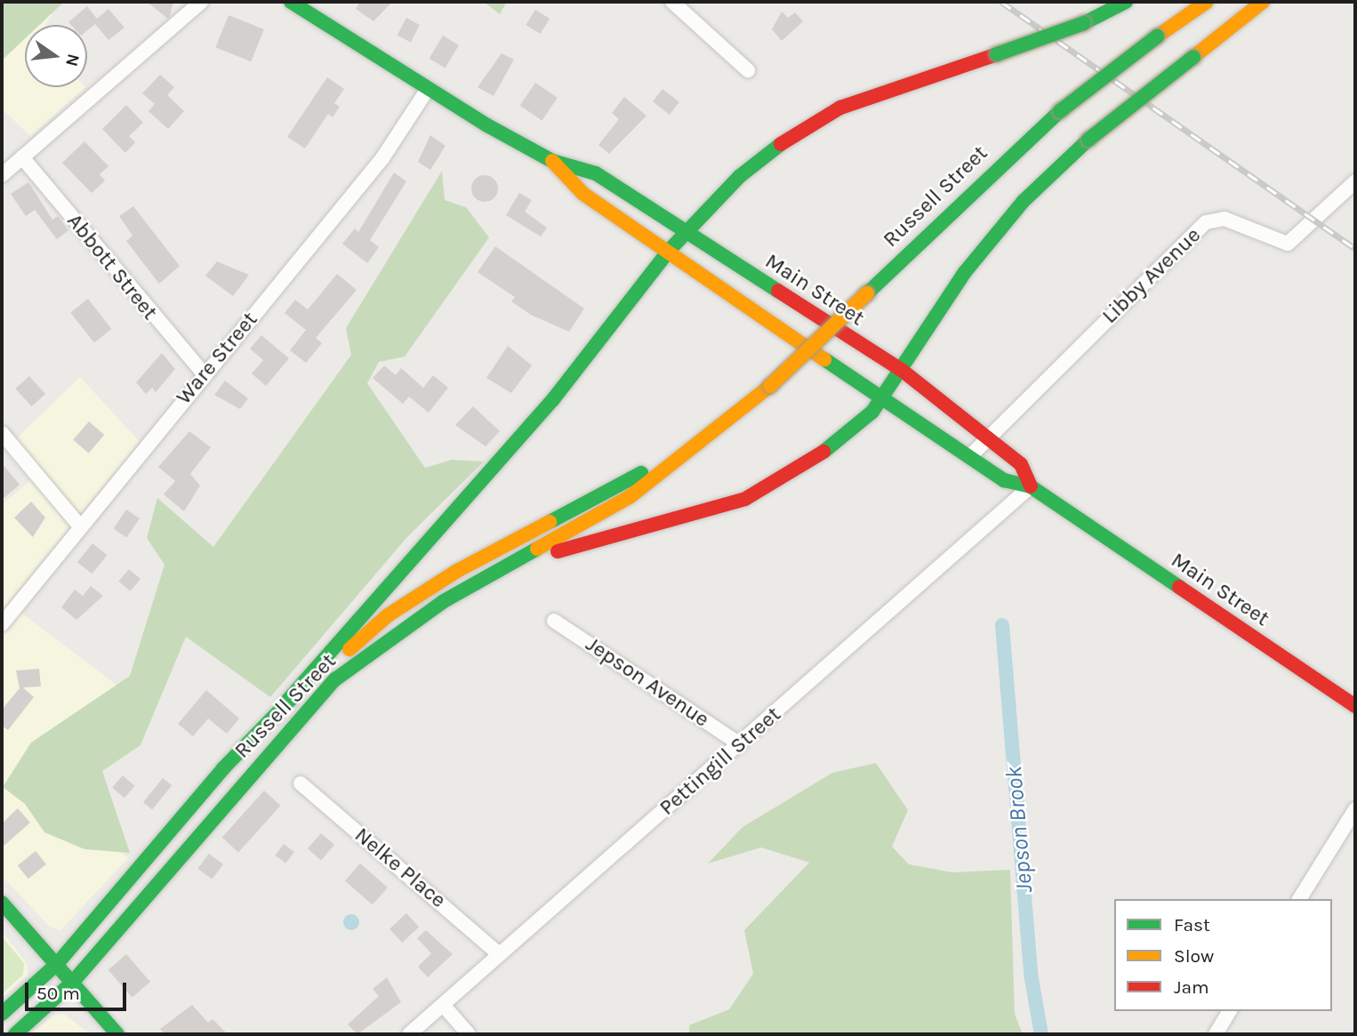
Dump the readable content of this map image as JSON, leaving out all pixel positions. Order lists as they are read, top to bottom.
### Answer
{
  "streets": {
    "main road": ["Russell Street", "Main Street"],
    "street": [
      "Abbott Street",
      "Libby Avenue",
      "Ware Street",
      "Jepson Avenue",
      "Pettingill Street",
      "Nelke Place"
    ]
  },
  "crossings": [
    ["Abbott Street", "Ware Street"],
    ["Libby Avenue", "Main Street"],
    ["Main Street", "Ware Street"],
    ["Main Street", "Pettingill Street"],
    ["Jepson Avenue", "Pettingill Street"],
    ["Pettingill Street", "Nelke Place"]
  ],
  "water": ["Jepson Brook"],
  "legend": ["Fast", "Slow", "Jam"],
  "scale_bar": "50 m",
  "north": "right"
}
